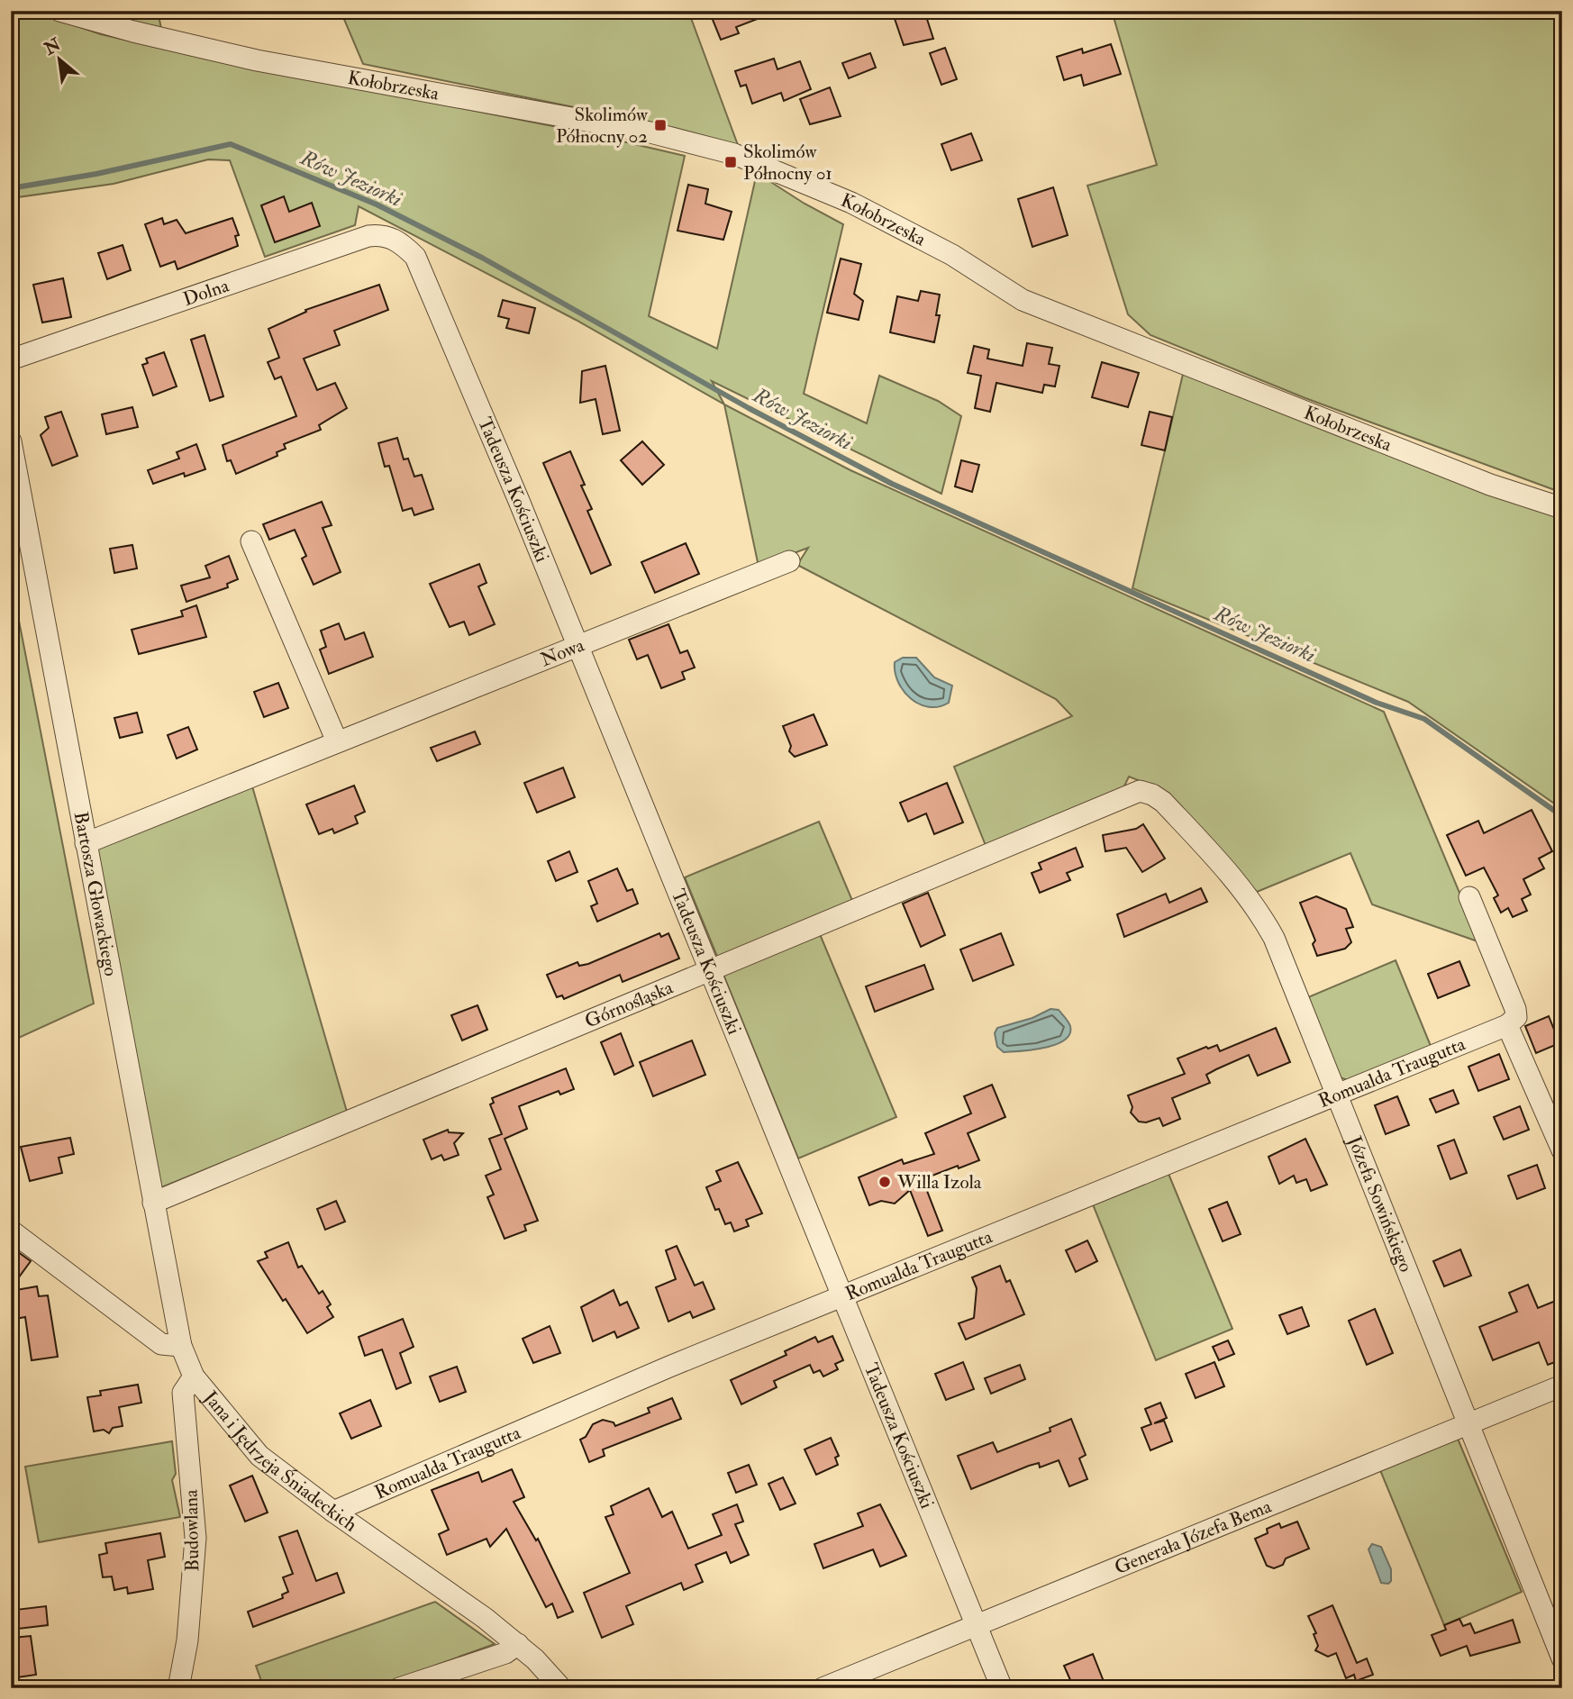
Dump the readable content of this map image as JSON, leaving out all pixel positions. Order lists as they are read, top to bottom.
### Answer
{
  "streets": {
    "street": [
      "Kołobrzeska",
      "Dolna",
      "Tadeusza Kościuszki",
      "Nowa",
      "Bartosza Głowackiego",
      "Górnośląska",
      "Romualda Traugutta",
      "Józefa Sowińskiego",
      "Jana i Jędrzeja Śniadeckich",
      "Budowlana",
      "Generała Józefa Bema"
    ]
  },
  "crossings": [
    ["Dolna", "Tadeusza Kościuszki"],
    ["Tadeusza Kościuszki", "Nowa"],
    ["Tadeusza Kościuszki", "Górnośląska"],
    ["Tadeusza Kościuszki", "Romualda Traugutta"],
    ["Tadeusza Kościuszki", "Generała Józefa Bema"],
    ["Nowa", "Bartosza Głowackiego"],
    ["Bartosza Głowackiego", "Górnośląska"],
    ["Bartosza Głowackiego", "Jana i Jędrzeja Śniadeckich"],
    ["Górnośląska", "Józefa Sowińskiego"],
    ["Romualda Traugutta", "Józefa Sowińskiego"],
    ["Romualda Traugutta", "Jana i Jędrzeja Śniadeckich"],
    ["Józefa Sowińskiego", "Generała Józefa Bema"],
    ["Jana i Jędrzeja Śniadeckich", "Budowlana"]
  ],
  "water": ["Rów Jeziorki"],
  "places": {
    "transit": ["Skolimów Północny 02", "Skolimów Północny 01"],
    "other": ["Willa Izola"]
  },
  "north": "top left"
}
